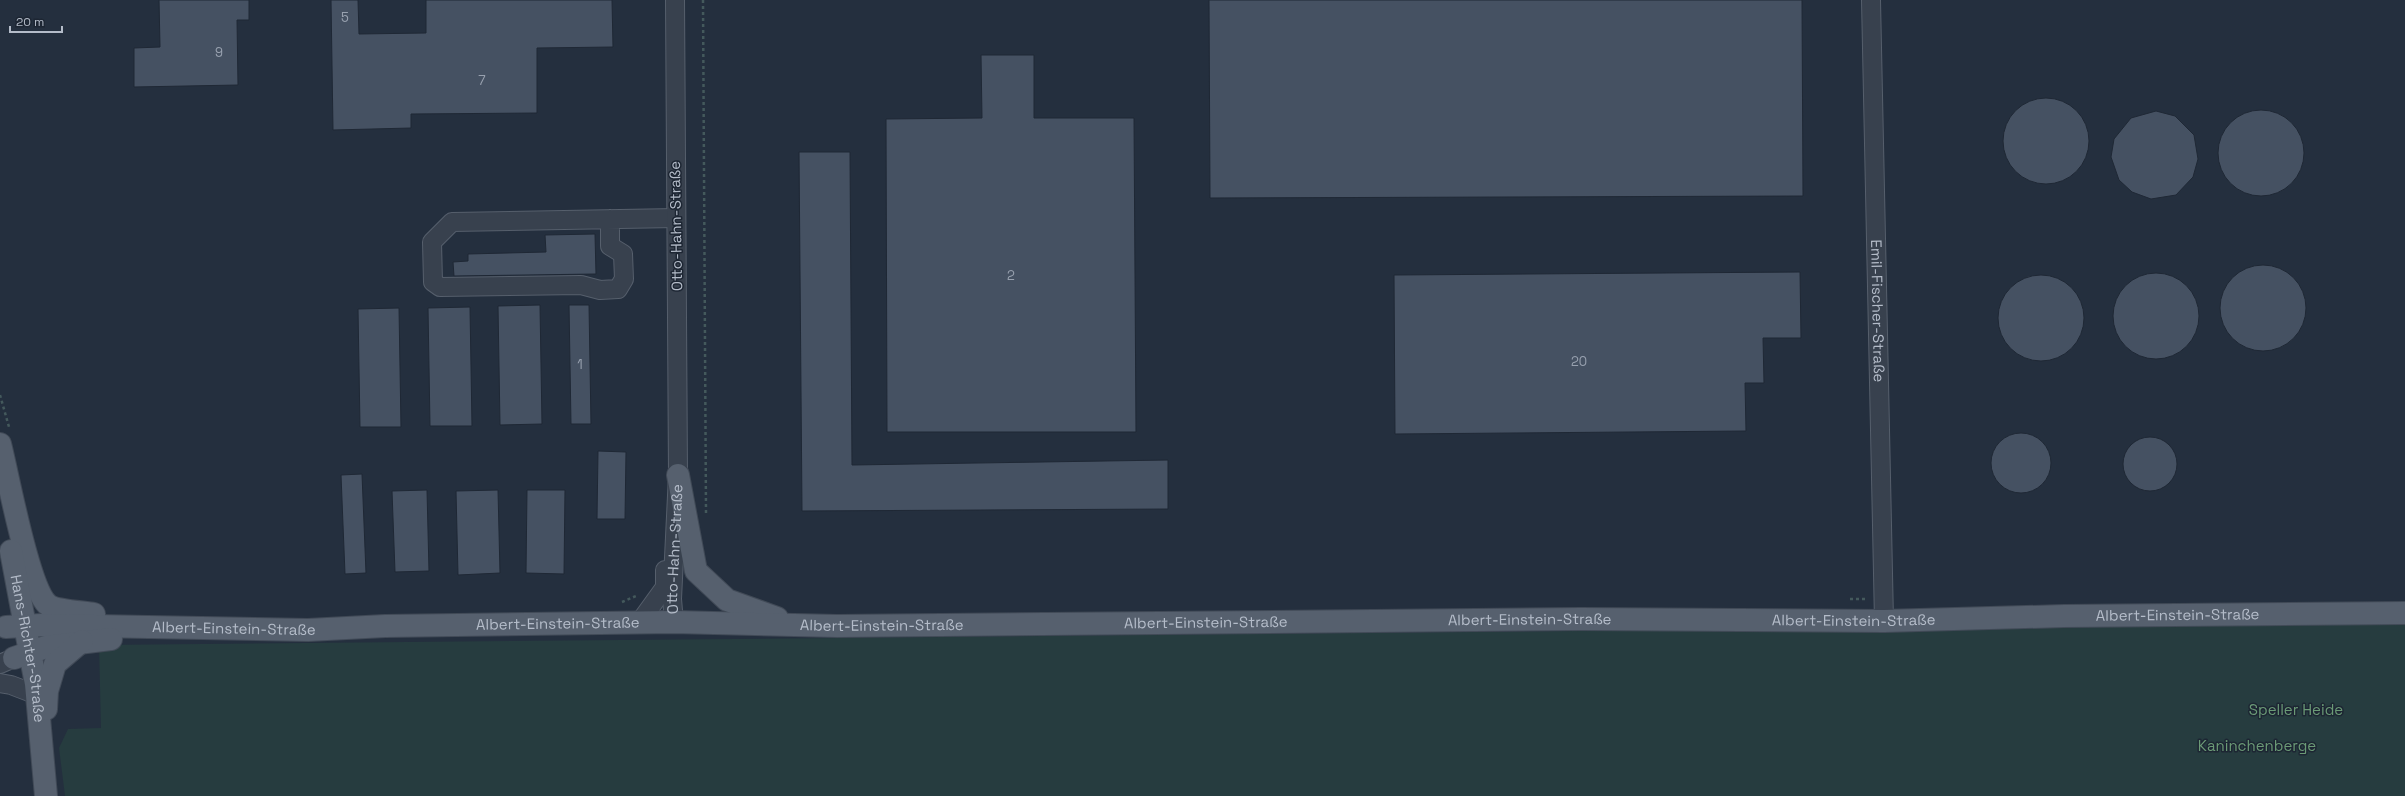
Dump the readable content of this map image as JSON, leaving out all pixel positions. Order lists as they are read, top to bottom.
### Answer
{
  "streets": {
    "main road": ["Albert-Einstein-Straße", "Hans-Richter-Straße"],
    "street": ["Otto-Hahn-Straße", "Emil-Fischer-Straße"]
  },
  "crossings": [
    ["Otto-Hahn-Straße", "Albert-Einstein-Straße"],
    ["Emil-Fischer-Straße", "Albert-Einstein-Straße"],
    ["Albert-Einstein-Straße", "Hans-Richter-Straße"]
  ],
  "parks": ["Speller Heide", "Kaninchenberge"],
  "house_numbers": [
    "5",
    "9",
    "7",
    "2",
    "20",
    "1"
  ],
  "scale_bar": "20 m"
}
